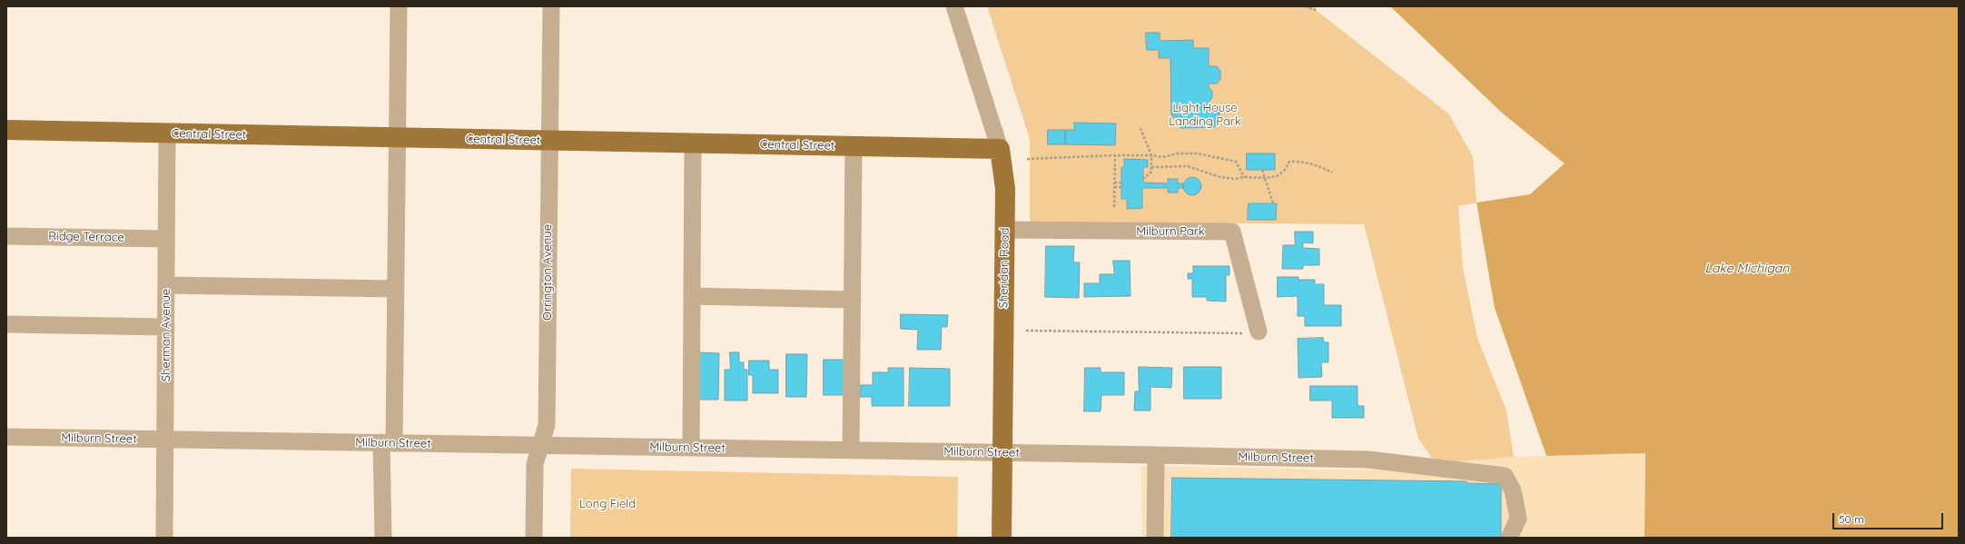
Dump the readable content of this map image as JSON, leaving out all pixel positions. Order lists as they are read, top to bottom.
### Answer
{
  "streets": {
    "main road": ["Central Street", "Sheridan Road"],
    "street": [
      "Milburn Park",
      "Ridge Terrace",
      "Orrington Avenue",
      "Sherman Avenue",
      "Milburn Street"
    ]
  },
  "crossings": [
    ["Central Street", "Sheridan Road"],
    ["Central Street", "Orrington Avenue"],
    ["Central Street", "Sherman Avenue"],
    ["Milburn Park", "Sheridan Road"],
    ["Ridge Terrace", "Sherman Avenue"],
    ["Sheridan Road", "Milburn Street"],
    ["Orrington Avenue", "Milburn Street"],
    ["Sherman Avenue", "Milburn Street"]
  ],
  "water": ["Lake Michigan"],
  "parks": ["Light House Landing Park", "Long Field"],
  "scale_bar": "50 m"
}
